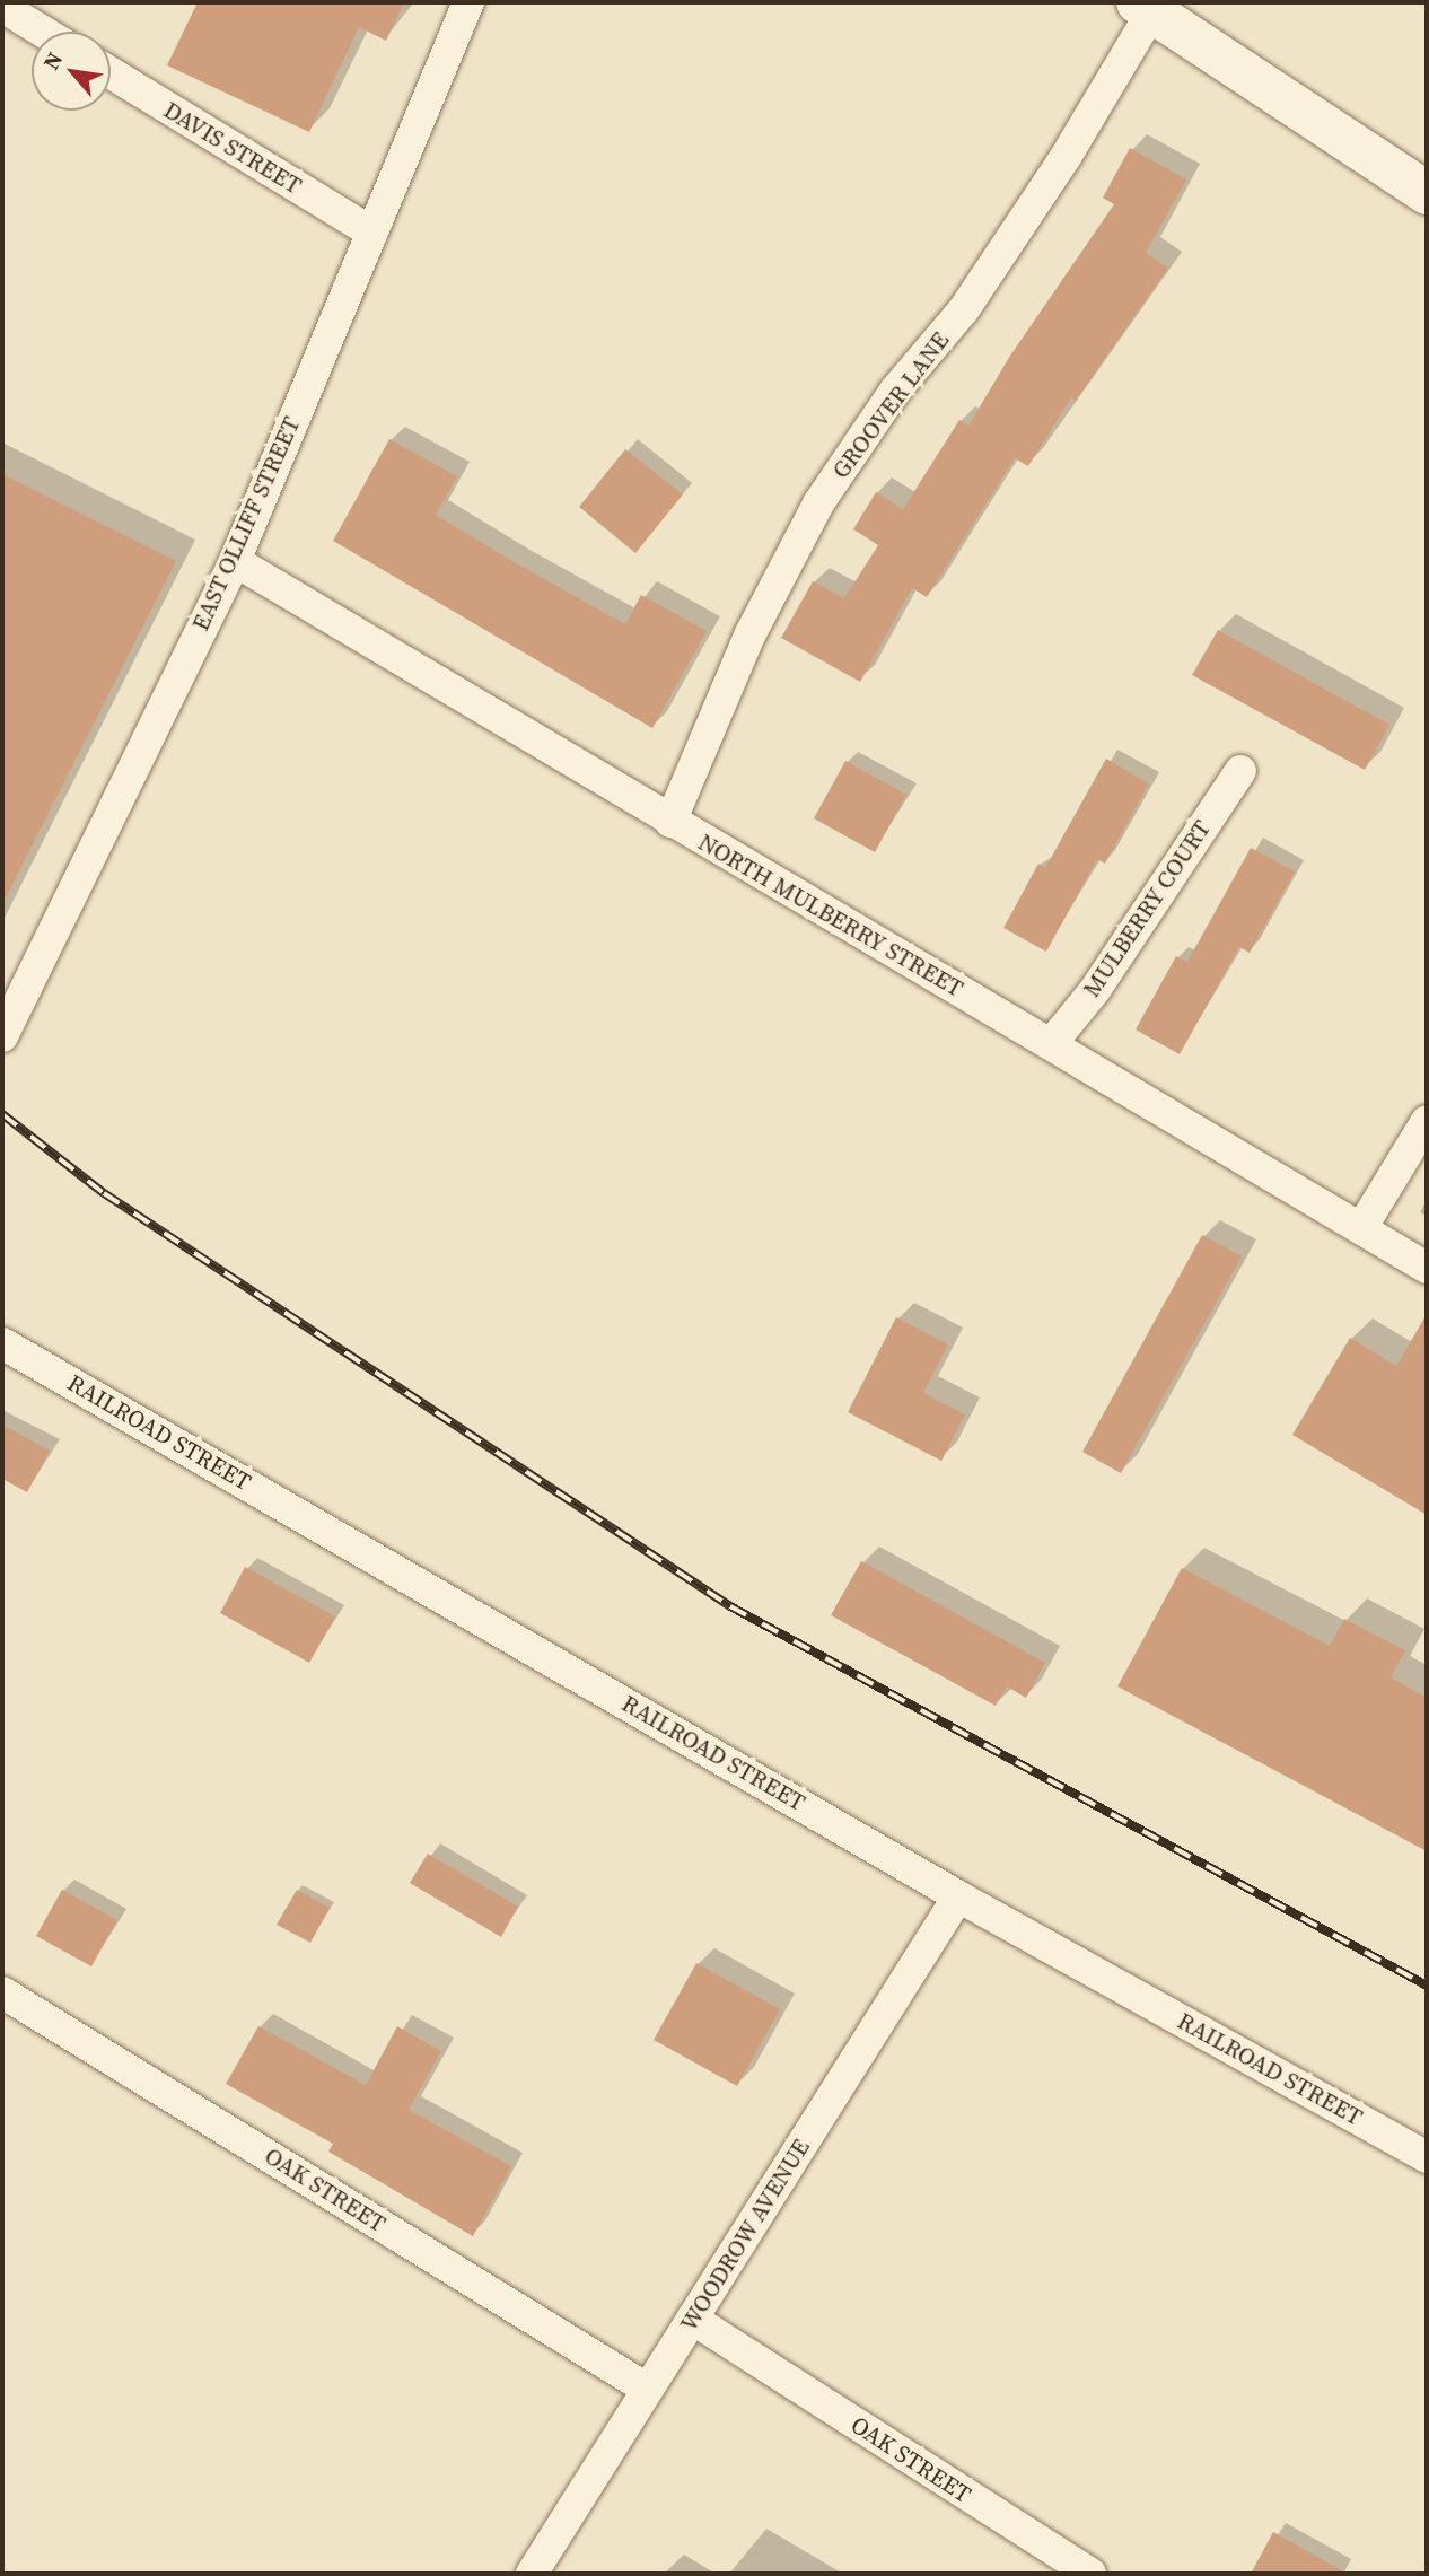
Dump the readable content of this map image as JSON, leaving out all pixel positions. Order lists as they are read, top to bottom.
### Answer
{
  "streets": {
    "street": [
      "DAVIS STREET",
      "GROOVER LANE",
      "EAST OLLIFF STREET",
      "MULBERRY COURT",
      "NORTH MULBERRY STREET",
      "RAILROAD STREET",
      "OAK STREET",
      "WOODROW AVENUE"
    ]
  },
  "crossings": [
    ["DAVIS STREET", "EAST OLLIFF STREET"],
    ["GROOVER LANE", "NORTH MULBERRY STREET"],
    ["EAST OLLIFF STREET", "NORTH MULBERRY STREET"],
    ["MULBERRY COURT", "NORTH MULBERRY STREET"],
    ["RAILROAD STREET", "WOODROW AVENUE"],
    ["OAK STREET", "WOODROW AVENUE"]
  ],
  "north": "top left"
}
